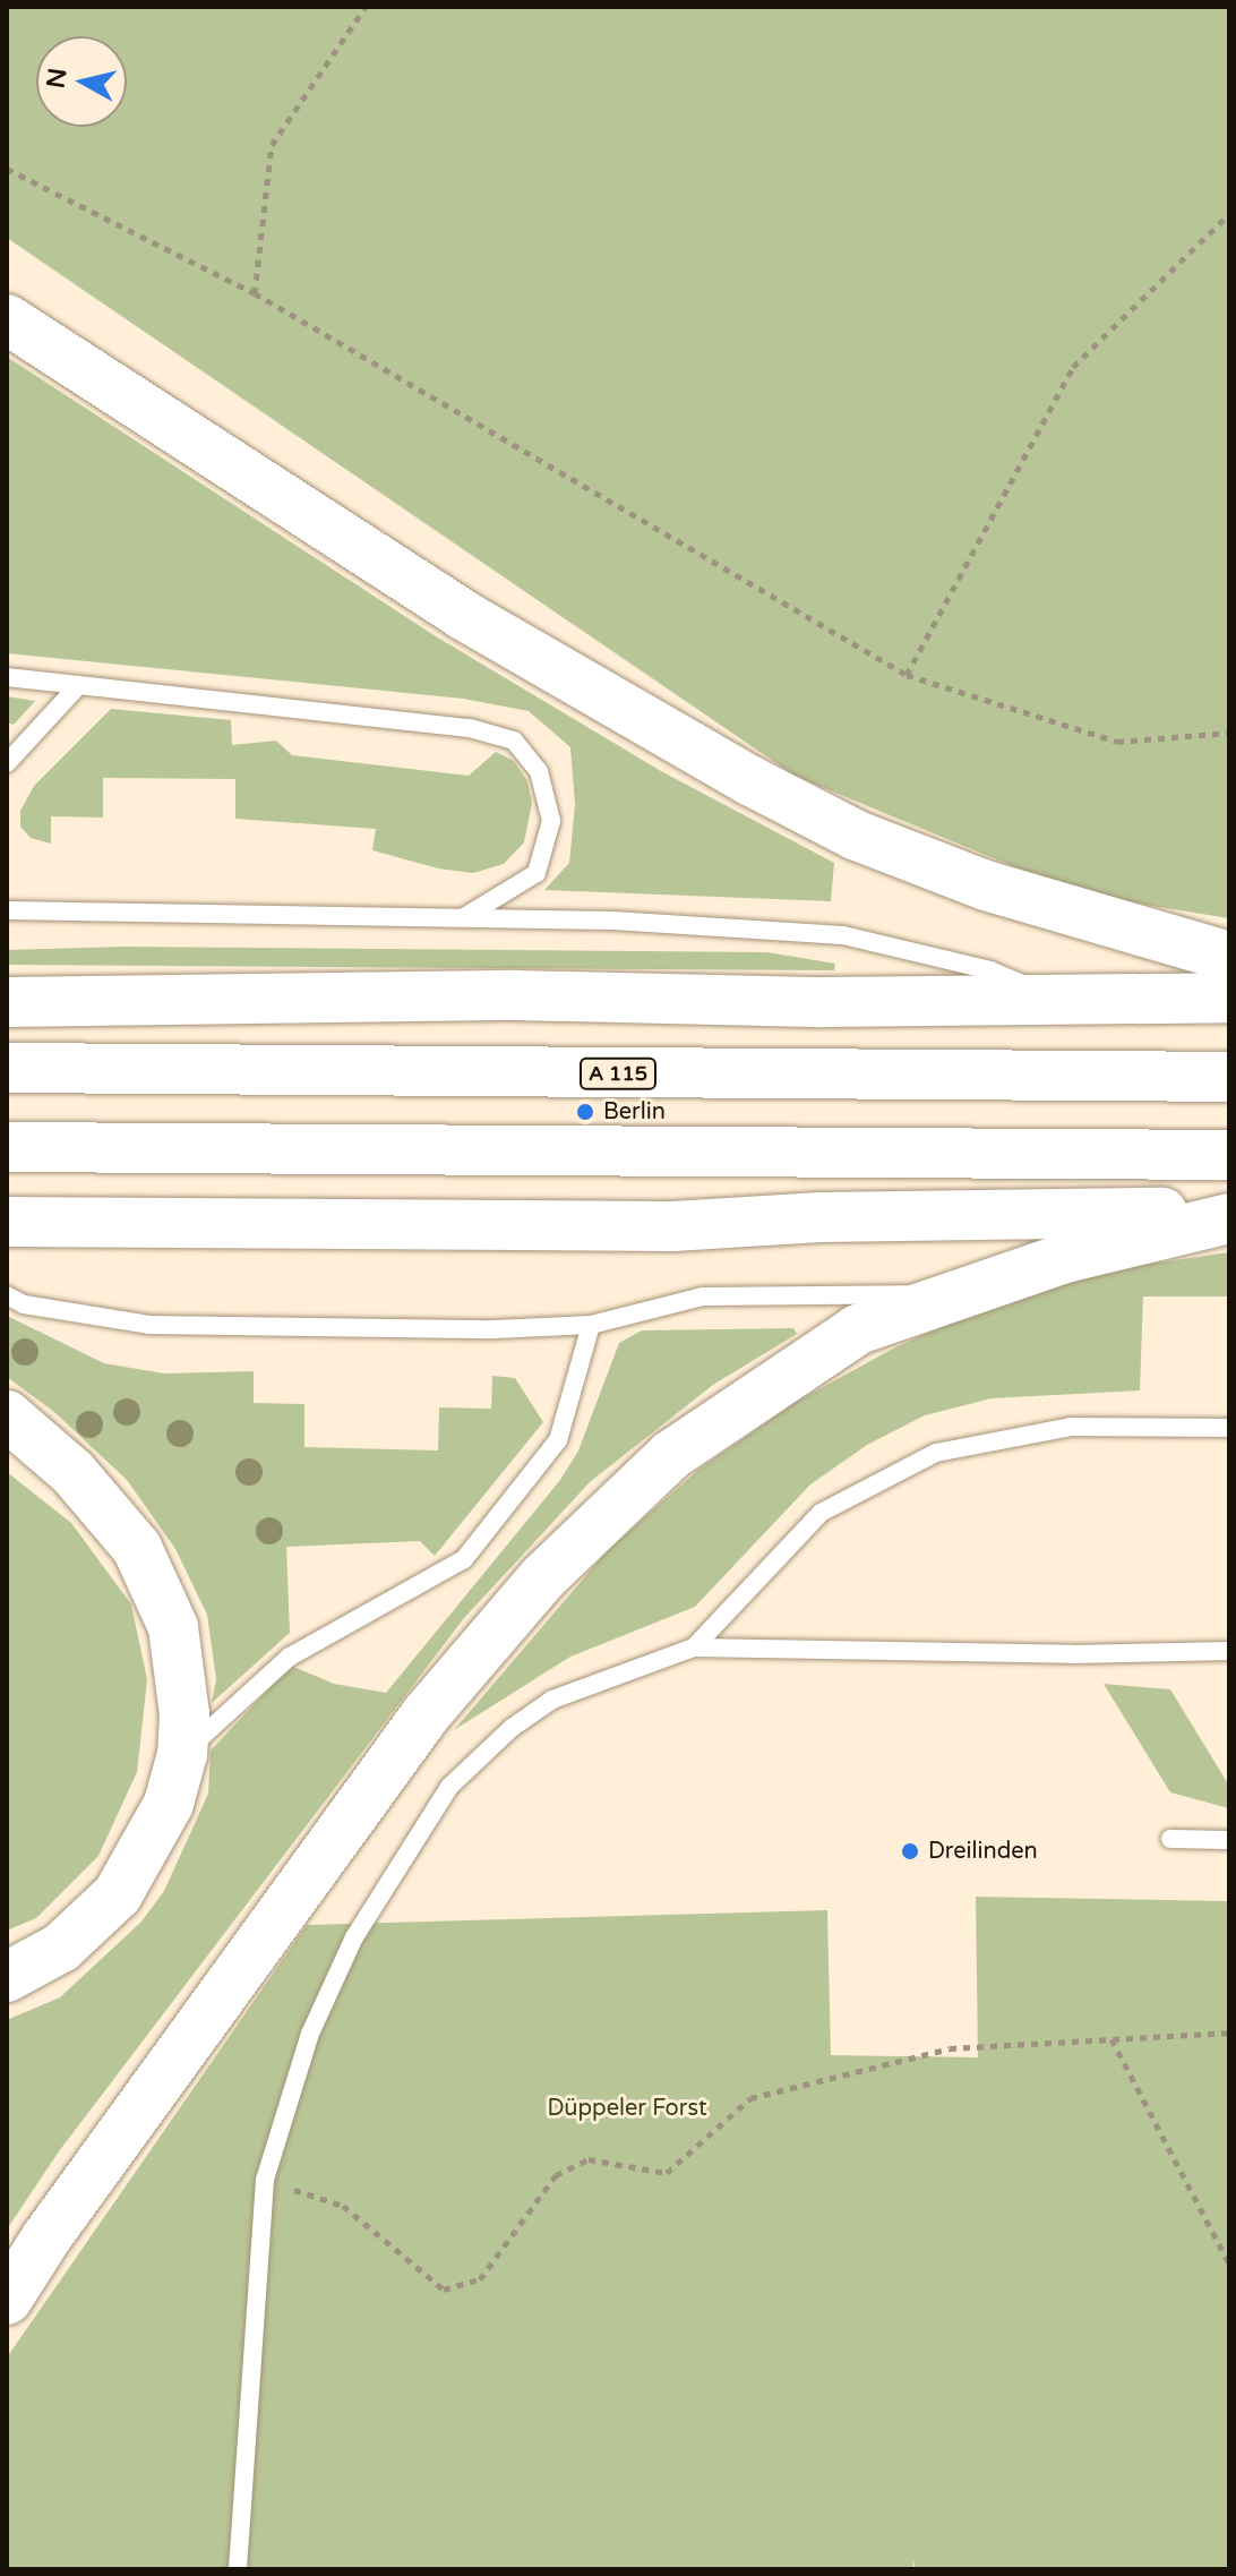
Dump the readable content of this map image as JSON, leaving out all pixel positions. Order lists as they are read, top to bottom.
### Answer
{
  "streets": {
    "highway": ["A 115"]
  },
  "parks": ["Düppeler Forst"],
  "places": ["Berlin", "Dreilinden"],
  "north": "left"
}
